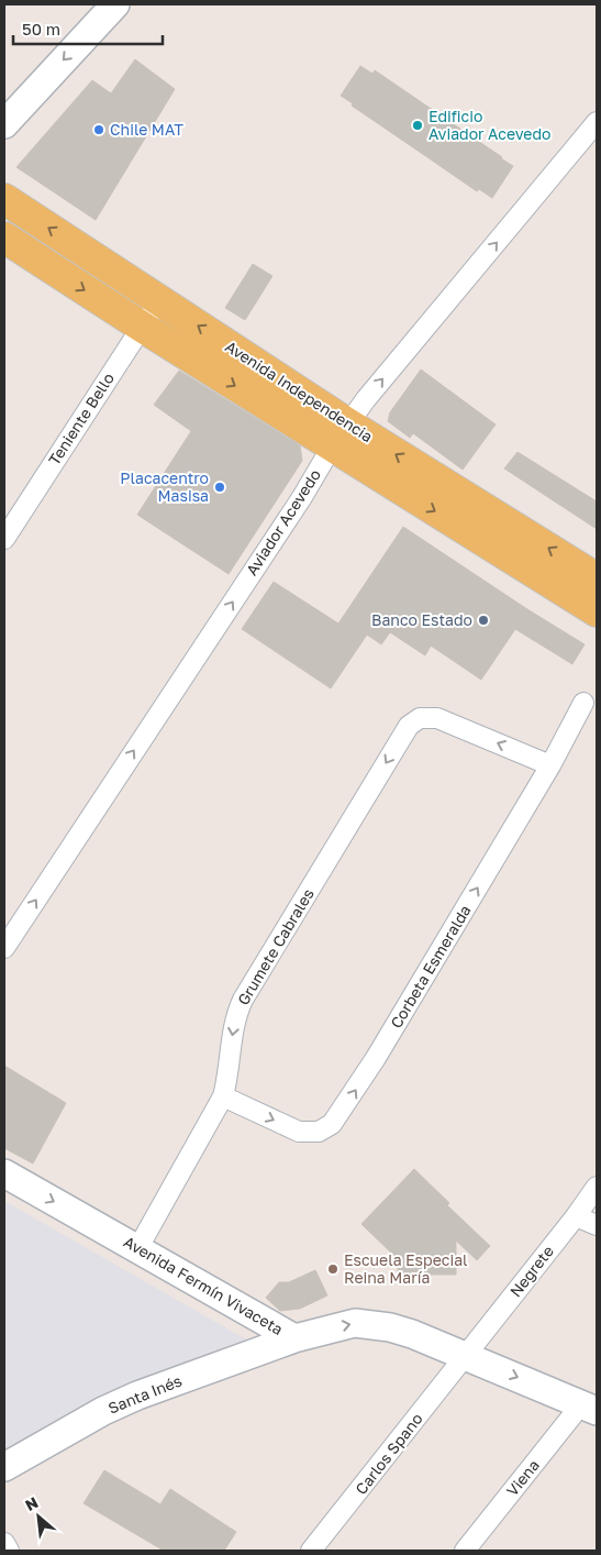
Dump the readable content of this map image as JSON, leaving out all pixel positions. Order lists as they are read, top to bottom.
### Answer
{
  "streets": {
    "main road": ["Avenida Independencia", "Avenida Fermín Vivaceta", "Santa Inés"],
    "street": [
      "Teniente Bello",
      "Aviador Acevedo",
      "Grumete Cabrales",
      "Corbeta Esmeralda",
      "Negrete",
      "Carlos Spano",
      "Viena"
    ]
  },
  "crossings": [
    ["Avenida Independencia", "Teniente Bello"],
    ["Avenida Independencia", "Aviador Acevedo"],
    ["Grumete Cabrales", "Corbeta Esmeralda"],
    ["Grumete Cabrales", "Avenida Fermín Vivaceta"],
    ["Negrete", "Avenida Fermín Vivaceta"],
    ["Negrete", "Carlos Spano"],
    ["Avenida Fermín Vivaceta", "Santa Inés"],
    ["Avenida Fermín Vivaceta", "Carlos Spano"],
    ["Avenida Fermín Vivaceta", "Viena"]
  ],
  "one_way": [
    "Aviador Acevedo",
    "Grumete Cabrales",
    "Corbeta Esmeralda",
    "Avenida Fermín Vivaceta"
  ],
  "places": [
    "Edificio Aviador Acevedo",
    "Chile MAT",
    "Placacentro Masisa",
    "Banco Estado",
    "Escuela Especial Reina María"
  ],
  "scale_bar": "50 m",
  "north": "top left"
}
